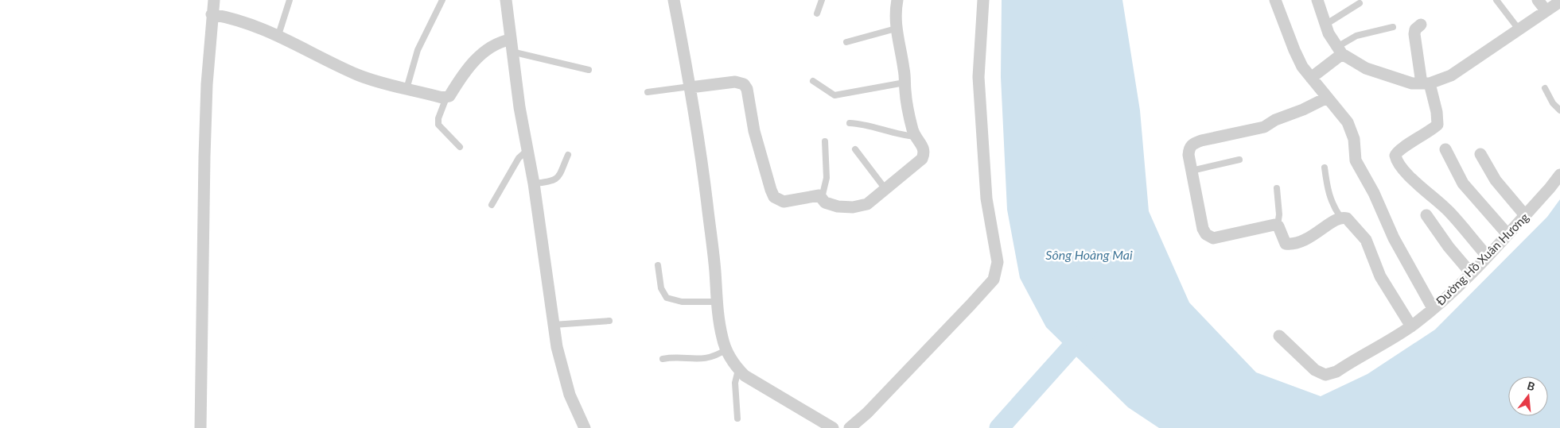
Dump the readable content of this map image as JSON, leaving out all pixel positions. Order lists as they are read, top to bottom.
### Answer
{
  "streets": {
    "street": ["Đường Hồ Xuân Hương"]
  },
  "water": ["Sông Hoàng Mai"],
  "north": "top"
}
